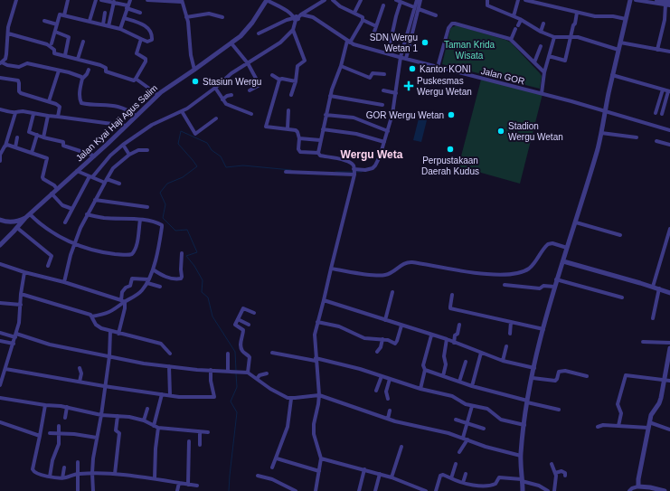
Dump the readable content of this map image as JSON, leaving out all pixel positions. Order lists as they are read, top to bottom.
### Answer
{
  "streets": {
    "street": ["Jalan GOR", "Jalan Kyai Haji Agus Salim"]
  },
  "crossings": [
    ["Jalan GOR", "Jalan Kyai Haji Agus Salim"]
  ],
  "districts": ["Wergu Weta"],
  "parks": ["Taman Krida Wisata"],
  "places": {
    "other": [
      "SDN Wergu Wetan 1",
      "Kantor KONI",
      "Stasiun Wergu",
      "GOR Wergu Wetan",
      "Stadion Wergu Wetan",
      "Perpustakaan Daerah Kudus"
    ],
    "health": ["Puskesmas Wergu Wetan"]
  }
}
